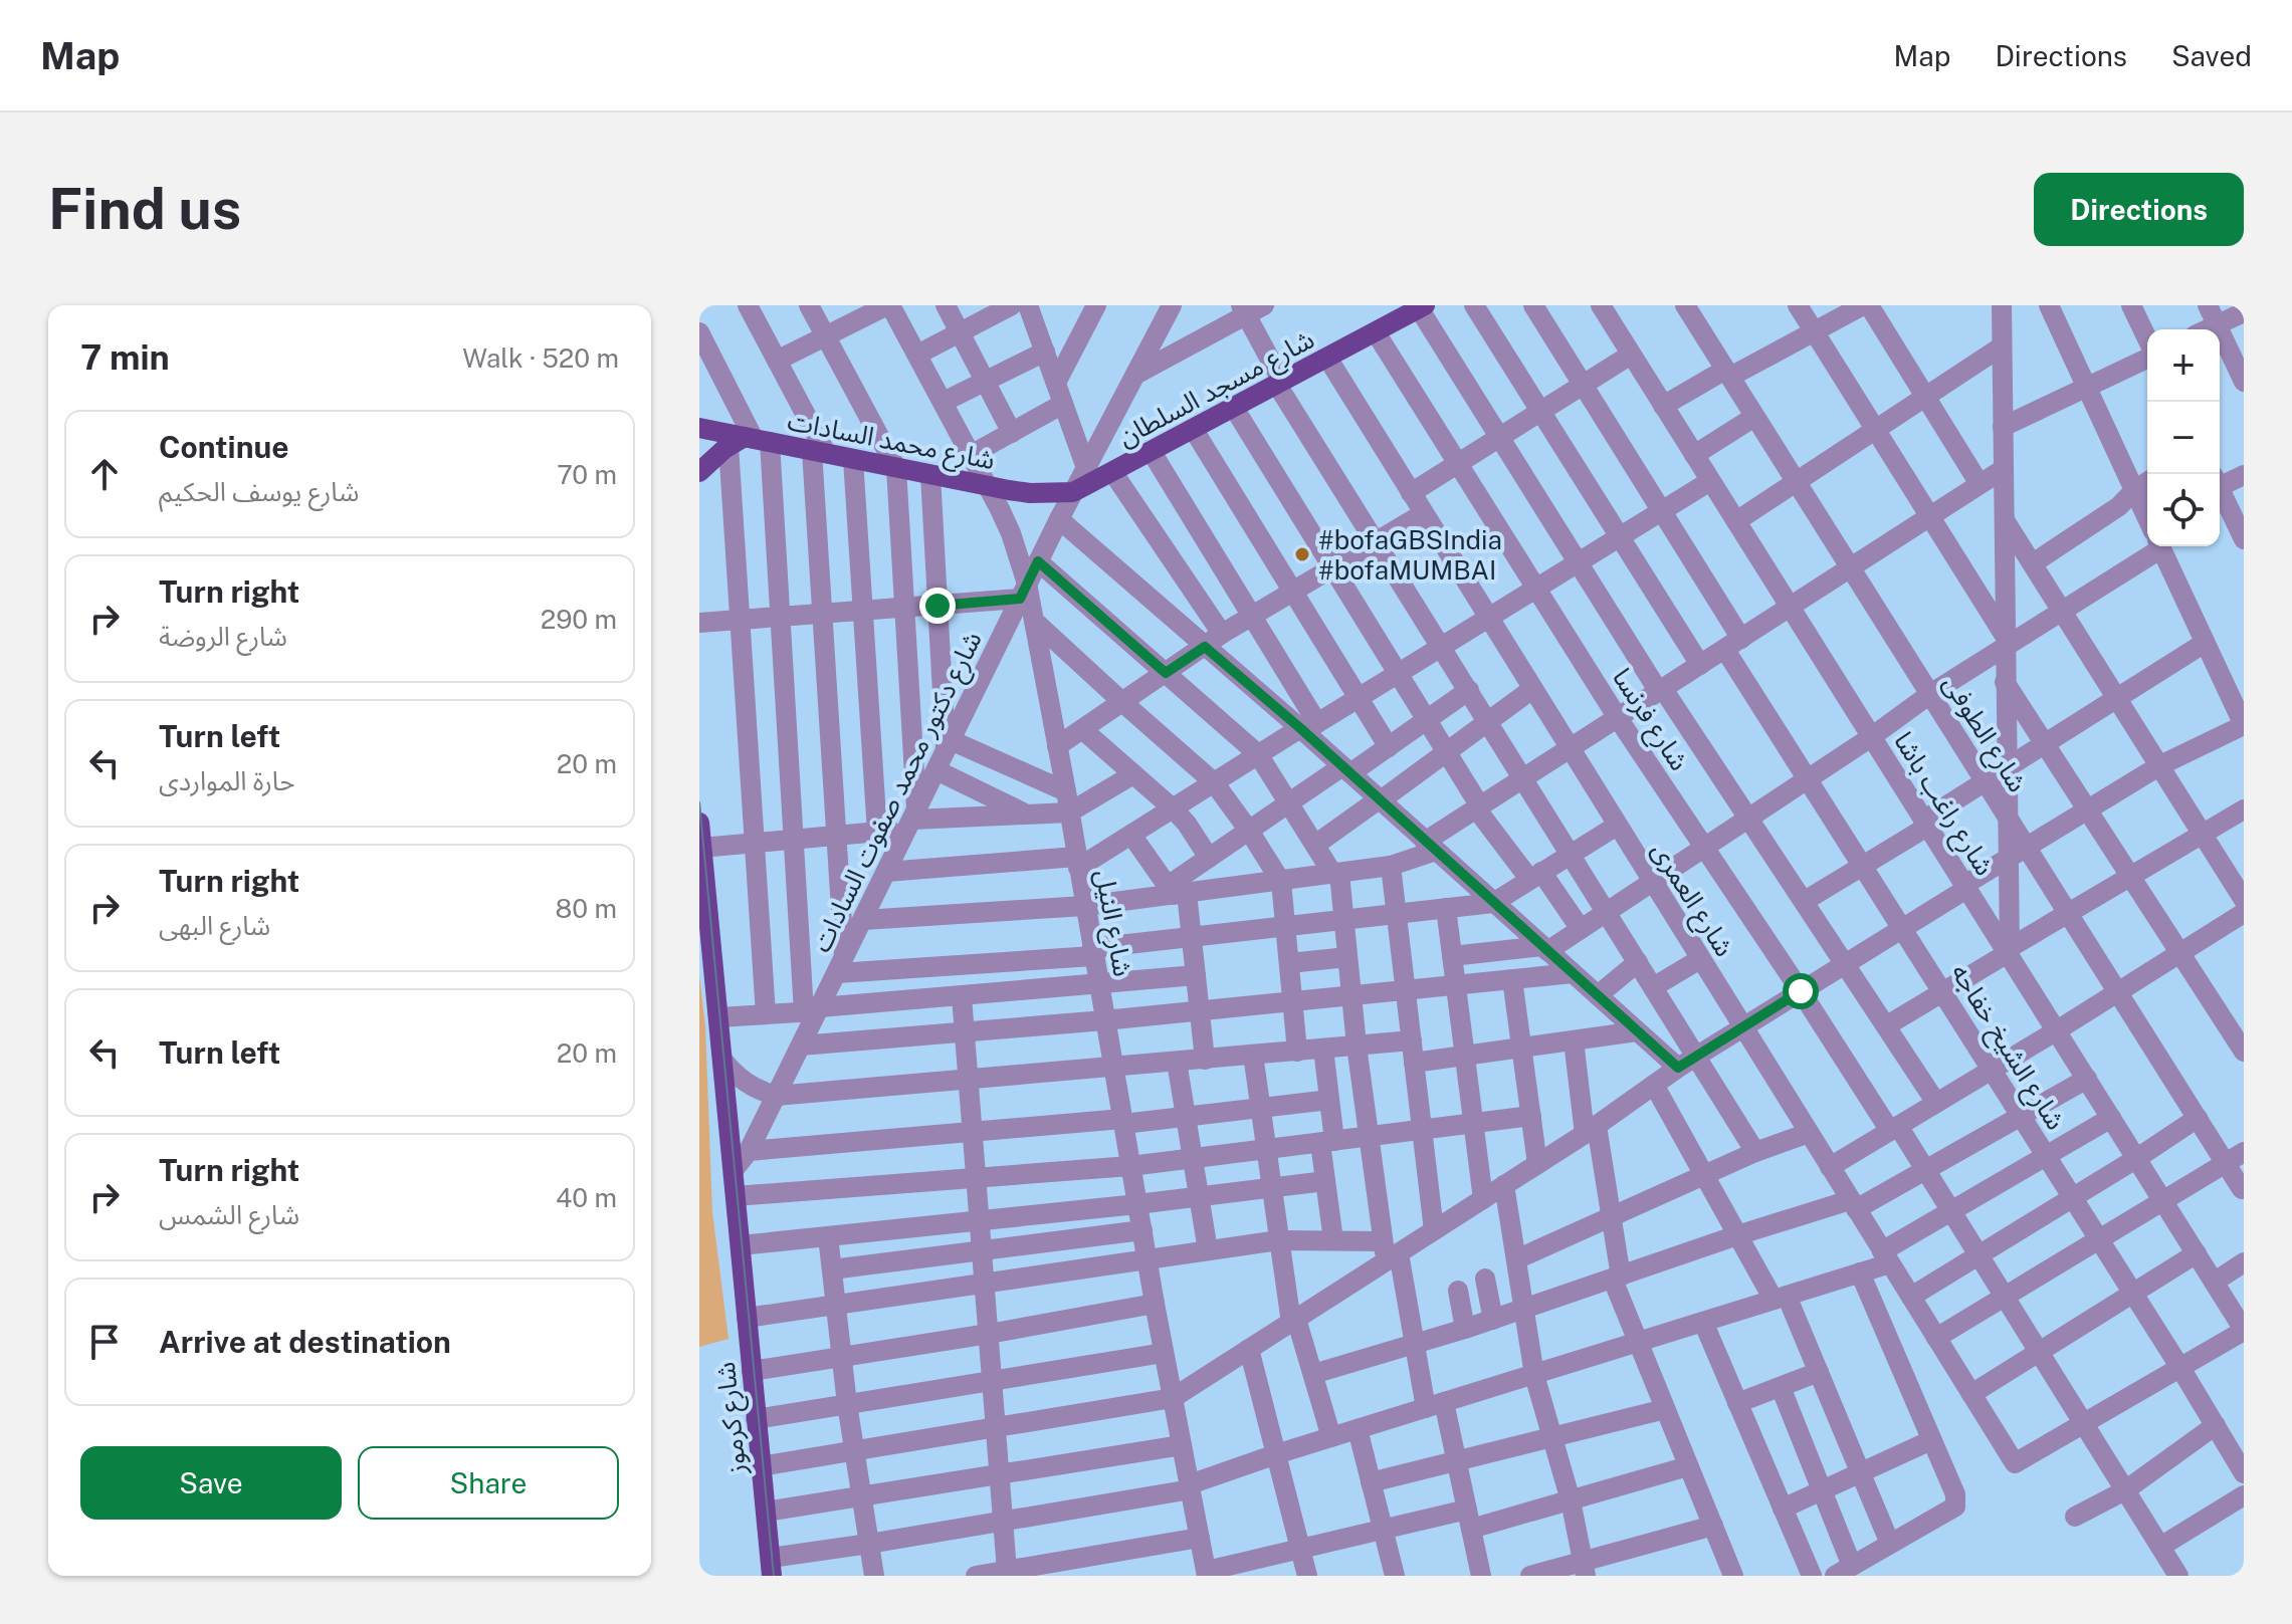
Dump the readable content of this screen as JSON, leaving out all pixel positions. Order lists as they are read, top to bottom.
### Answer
{
  "streets": {
    "main road": ["شارع مسجد السلطان", "شارع محمد السادات", "شارع كرموز"],
    "street": [
      "شارع فرنسا",
      "شارع الطوفى",
      "شارع دكتور محمد صفوت السادات",
      "شارع راغب باشا",
      "شارع العمرى",
      "شارع النيل",
      "شارع الشيخ خفاجه"
    ]
  },
  "crossings": [
    ["شارع مسجد السلطان", "شارع محمد السادات"],
    ["شارع مسجد السلطان", "شارع فرنسا"],
    ["شارع مسجد السلطان", "شارع دكتور محمد صفوت السادات"],
    ["شارع مسجد السلطان", "شارع العمرى"],
    ["شارع محمد السادات", "شارع دكتور محمد صفوت السادات"],
    ["شارع محمد السادات", "شارع النيل"],
    ["شارع فرنسا", "شارع العمرى"],
    ["شارع دكتور محمد صفوت السادات", "شارع النيل"],
    ["شارع دكتور محمد صفوت السادات", "شارع كرموز"]
  ],
  "places": ["#bofaGBSIndia #bofaMUMBAI"],
  "page": {
    "header": "Map",
    "nav": ["Map", "Directions", "Saved"],
    "buttons": [
      "Directions",
      ["Save", "Share"]
    ],
    "title": "Find us",
    "heading": ["7 min", "Walk · 520 m"],
    "map_buttons": ["+", "−"],
    "list": [
      ["Continue", "شارع يوسف الحكيم", "70 m"],
      ["Turn right", "شارع الروضة", "290 m"],
      ["Turn left", "حارة المواردى", "20 m"],
      ["Turn right", "شارع البهى", "80 m"],
      ["Turn left", "20 m"],
      ["Turn right", "شارع الشمس", "40 m"],
      "Arrive at destination"
    ]
  }
}
